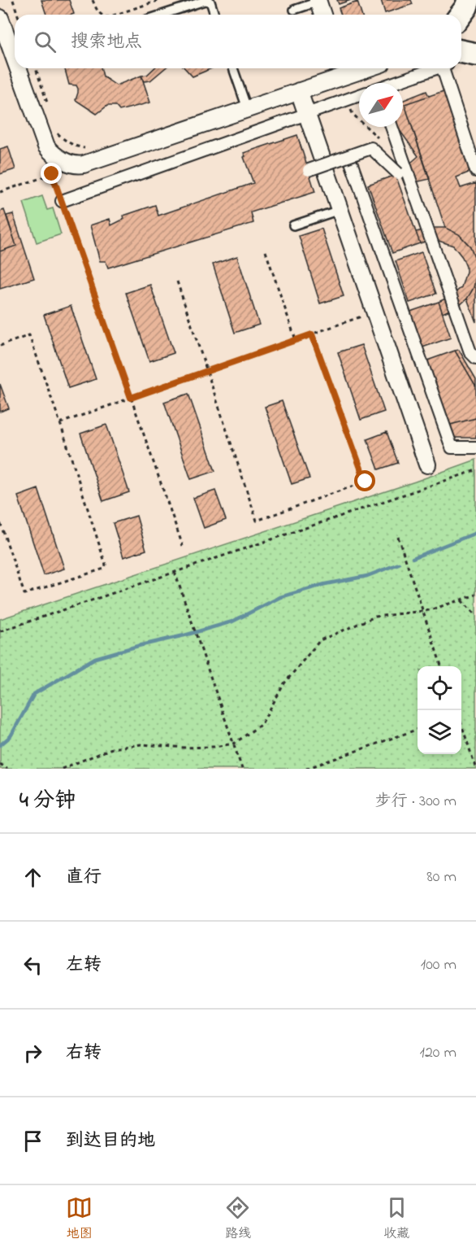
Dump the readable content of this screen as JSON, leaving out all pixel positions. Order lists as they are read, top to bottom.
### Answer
{
  "north": "top right",
  "page": {
    "search": "搜索地点",
    "heading": ["4 分钟", "步行 · 300 m"],
    "list": [
      ["直行", "80 m"],
      ["左转", "100 m"],
      ["右转", "120 m"],
      "到达目的地"
    ],
    "nav": ["地图", "路线", "收藏"]
  }
}
